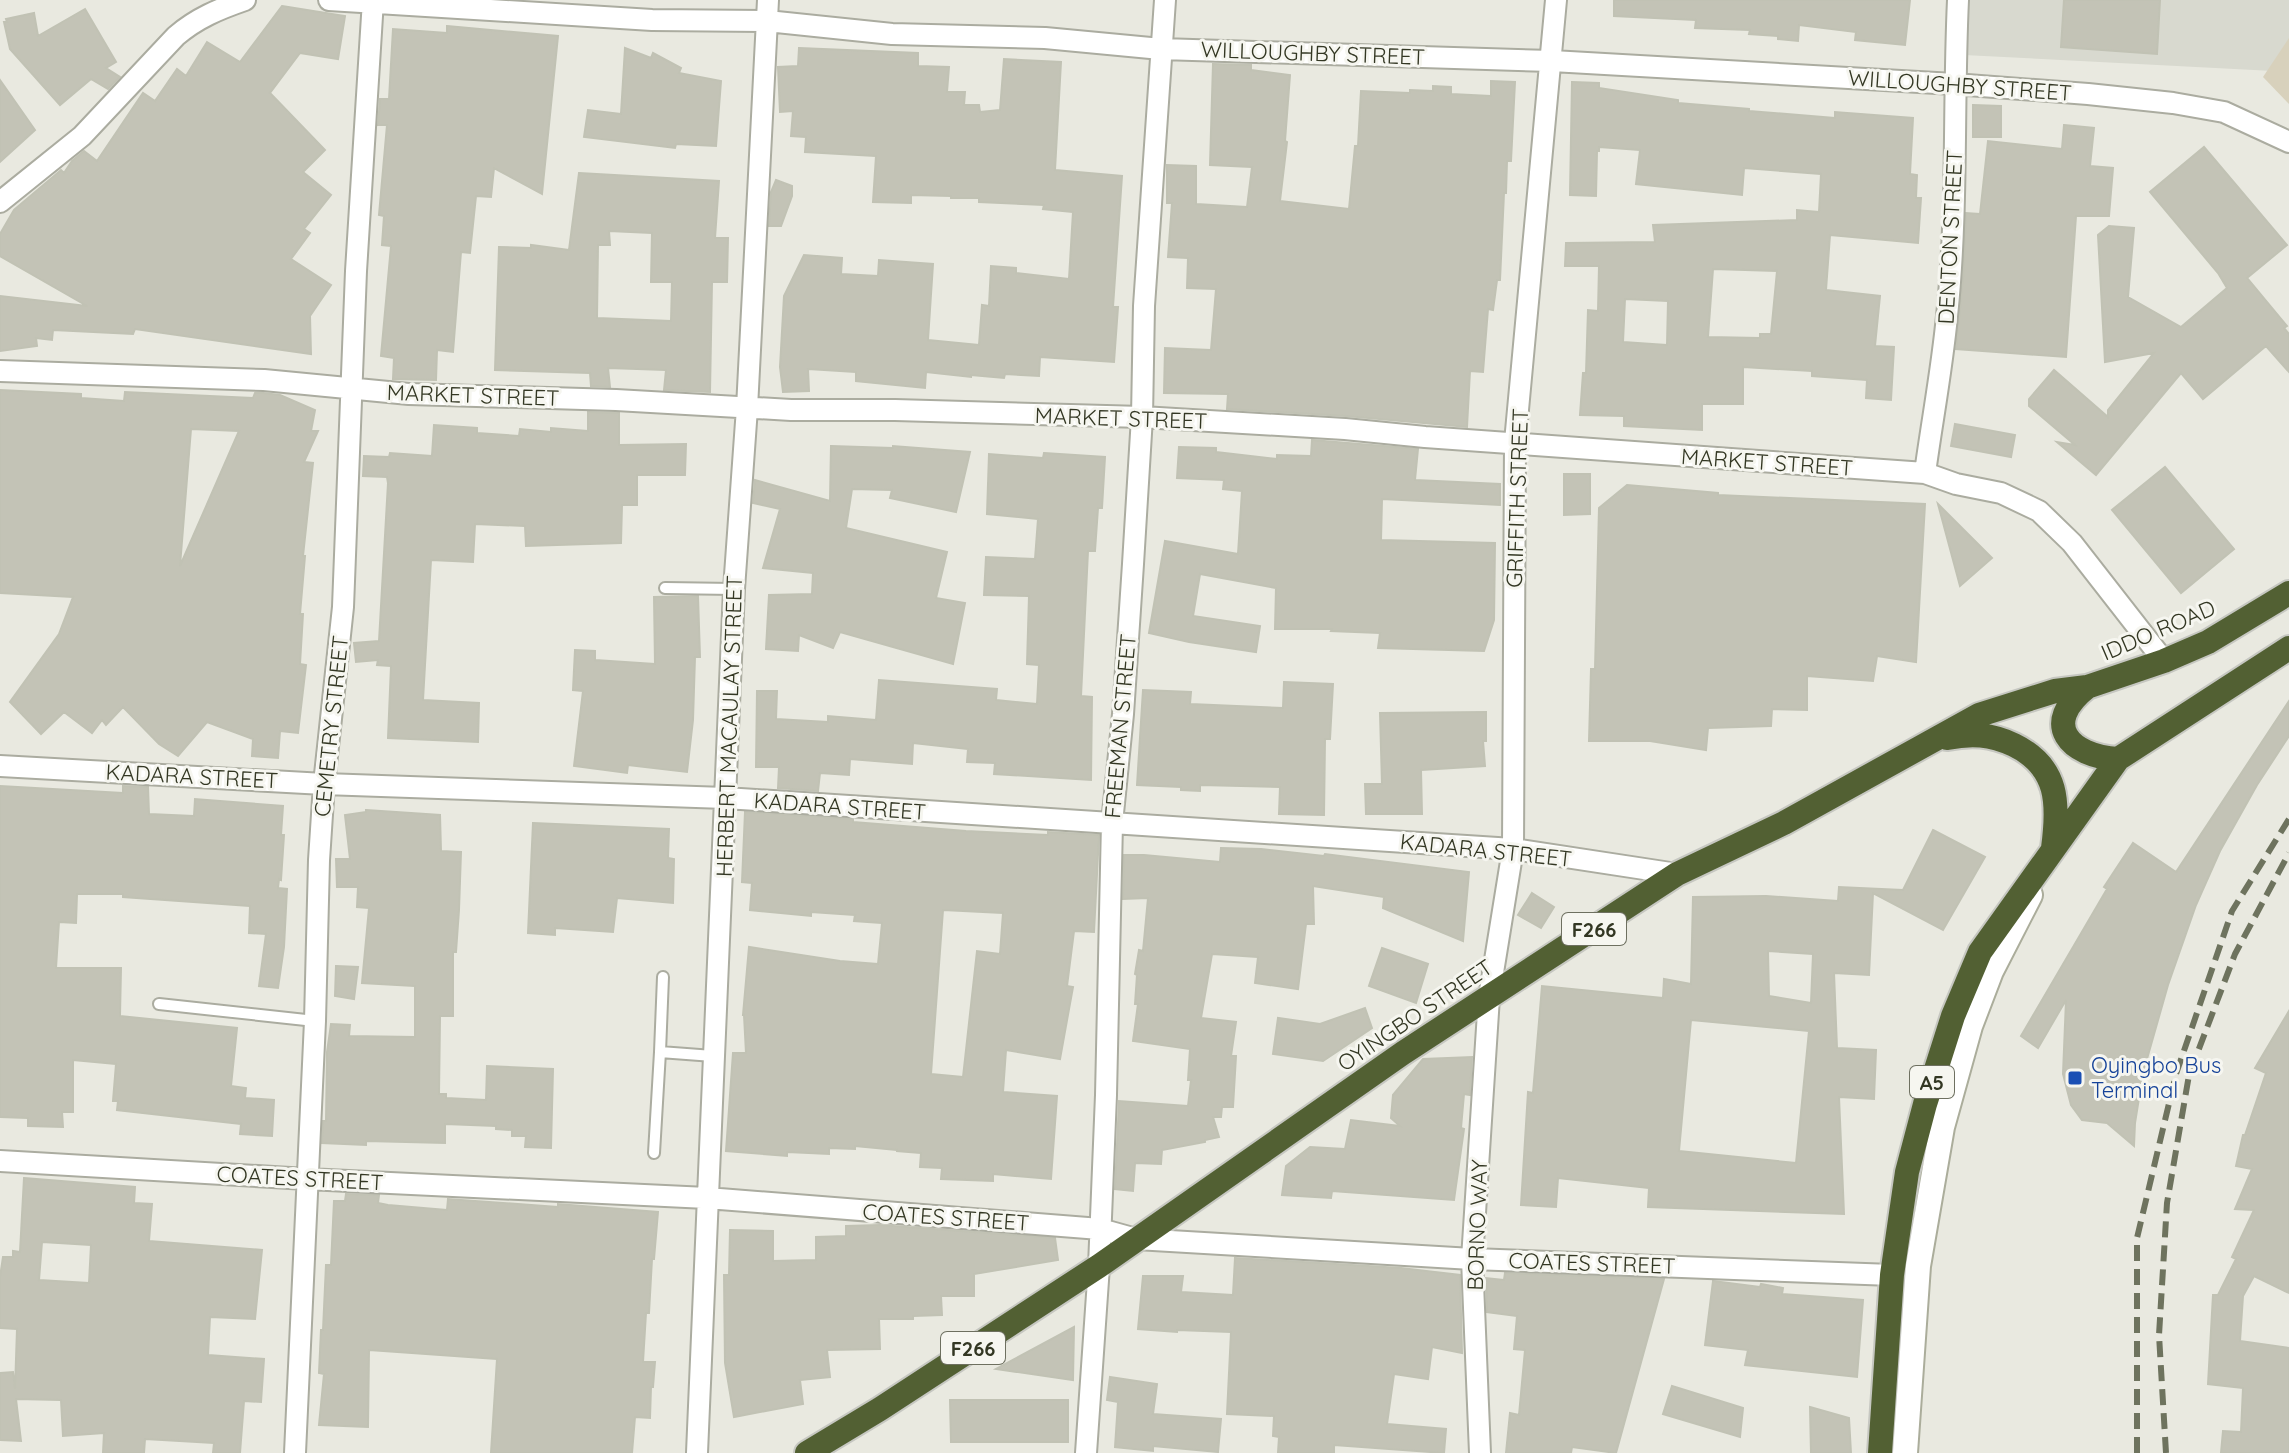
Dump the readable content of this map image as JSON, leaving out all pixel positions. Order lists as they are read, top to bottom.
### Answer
{
  "streets": {
    "highway": [
      "IDDO ROAD",
      "F266",
      "OYINGBO STREET",
      "A5"
    ],
    "street": [
      "WILLOUGHBY STREET",
      "DENTON STREET",
      "MARKET STREET",
      "GRIFFITH STREET",
      "CEMETRY STREET",
      "HERBERT MACAULAY STREET",
      "FREEMAN STREET",
      "KADARA STREET",
      "COATES STREET",
      "BORNO WAY"
    ]
  },
  "crossings": [
    ["WILLOUGHBY STREET", "DENTON STREET"],
    ["WILLOUGHBY STREET", "GRIFFITH STREET"],
    ["WILLOUGHBY STREET", "CEMETRY STREET"],
    ["WILLOUGHBY STREET", "HERBERT MACAULAY STREET"],
    ["WILLOUGHBY STREET", "FREEMAN STREET"],
    ["DENTON STREET", "MARKET STREET"],
    ["MARKET STREET", "GRIFFITH STREET"],
    ["MARKET STREET", "IDDO ROAD"],
    ["MARKET STREET", "CEMETRY STREET"],
    ["MARKET STREET", "HERBERT MACAULAY STREET"],
    ["MARKET STREET", "FREEMAN STREET"],
    ["GRIFFITH STREET", "KADARA STREET"],
    ["GRIFFITH STREET", "OYINGBO STREET"],
    ["GRIFFITH STREET", "BORNO WAY"],
    ["IDDO ROAD", "OYINGBO STREET"],
    ["CEMETRY STREET", "KADARA STREET"],
    ["CEMETRY STREET", "COATES STREET"],
    ["HERBERT MACAULAY STREET", "KADARA STREET"],
    ["HERBERT MACAULAY STREET", "COATES STREET"],
    ["FREEMAN STREET", "KADARA STREET"],
    ["FREEMAN STREET", "OYINGBO STREET"],
    ["FREEMAN STREET", "COATES STREET"],
    ["KADARA STREET", "OYINGBO STREET"],
    ["F266", "OYINGBO STREET"],
    ["F266", "A5"],
    ["OYINGBO STREET", "COATES STREET"],
    ["OYINGBO STREET", "BORNO WAY"],
    ["A5", "COATES STREET"],
    ["COATES STREET", "BORNO WAY"]
  ],
  "places": {
    "transit": ["Oyingbo Bus Terminal"]
  }
}
